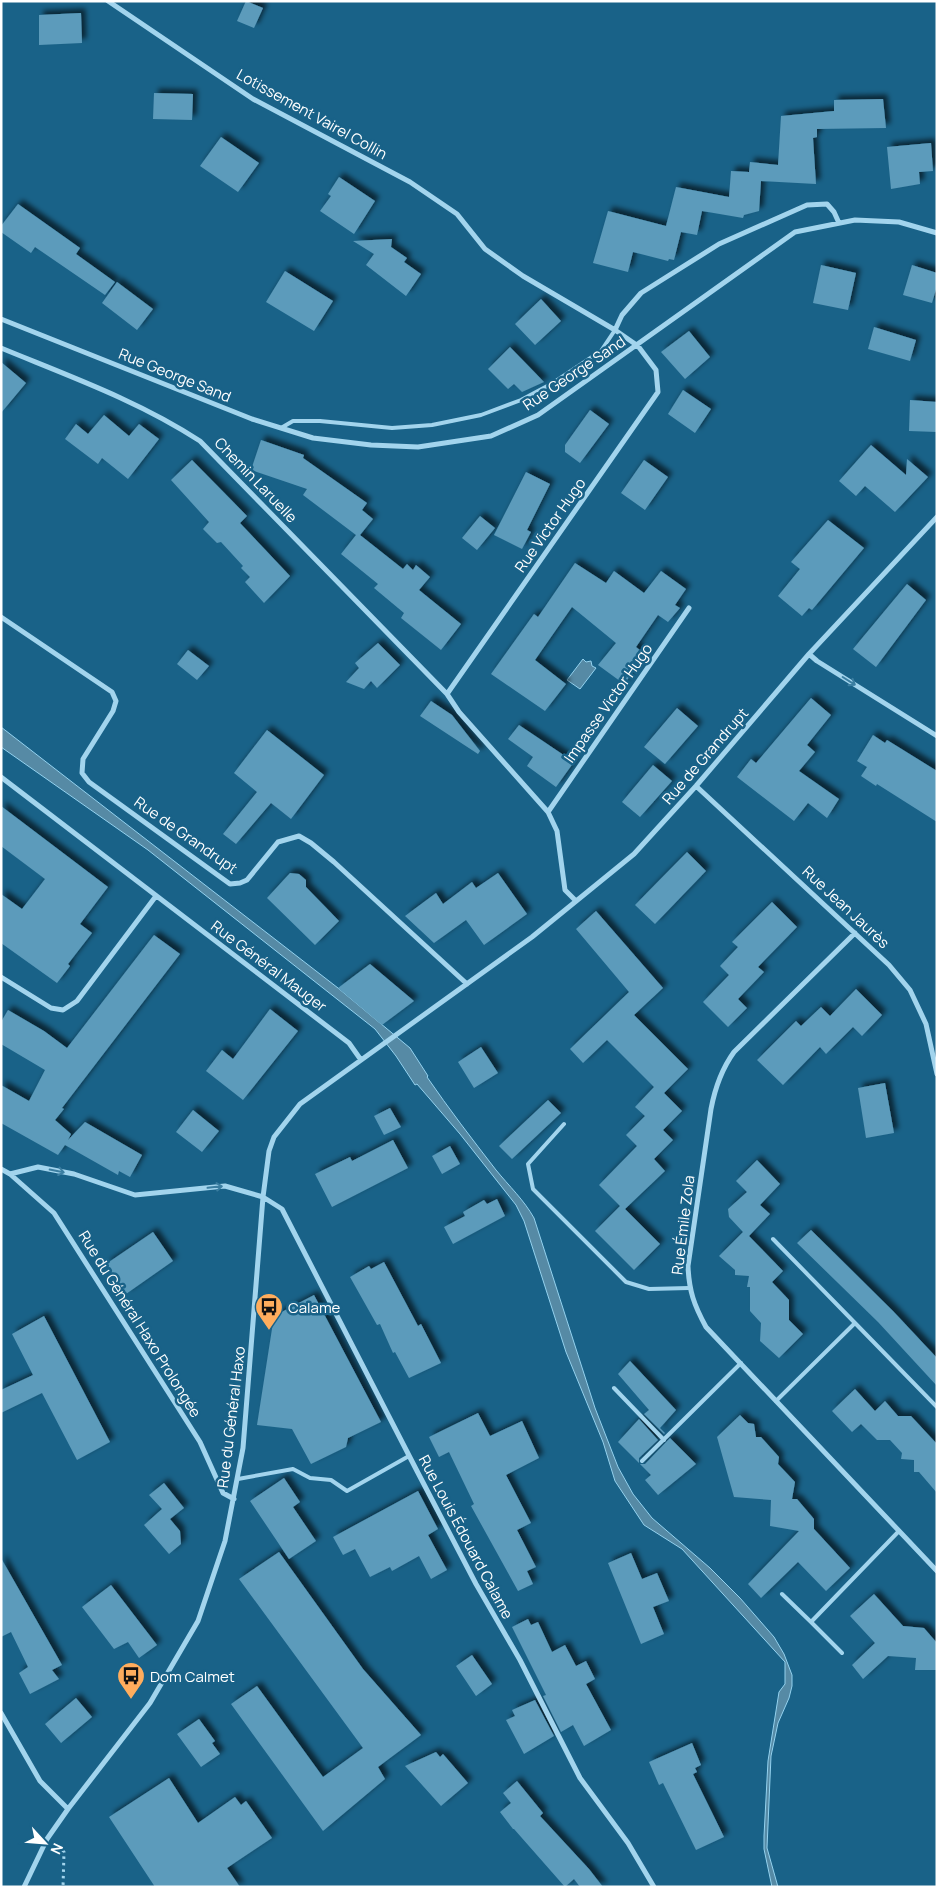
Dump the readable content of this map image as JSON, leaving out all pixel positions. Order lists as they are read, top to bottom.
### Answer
{
  "streets": {
    "street": [
      "Lotissement Vairel Collin",
      "Rue George Sand",
      "Chemin Laruelle",
      "Rue Victor Hugo",
      "Impasse Victor Hugo",
      "Rue de Grandrupt",
      "Rue Jean Jaurès",
      "Rue Général Mauger",
      "Rue Émile Zola",
      "Rue du Général Haxo Prolongée",
      "Rue du Général Haxo",
      "Rue Louis Édouard Calame"
    ]
  },
  "crossings": [
    ["Lotissement Vairel Collin", "Rue Victor Hugo"],
    ["Rue George Sand", "Rue Victor Hugo"],
    ["Chemin Laruelle", "Rue Victor Hugo"],
    ["Rue de Grandrupt", "Rue Jean Jaurès"],
    ["Rue de Grandrupt", "Rue du Général Haxo"],
    ["Rue Jean Jaurès", "Rue Émile Zola"],
    ["Rue Général Mauger", "Rue du Général Haxo"],
    ["Rue du Général Haxo Prolongée", "Rue du Général Haxo"],
    ["Rue du Général Haxo", "Rue Louis Édouard Calame"]
  ],
  "places": {
    "bus stop": ["Calame", "Dom Calmet"]
  },
  "north": "bottom right"
}
